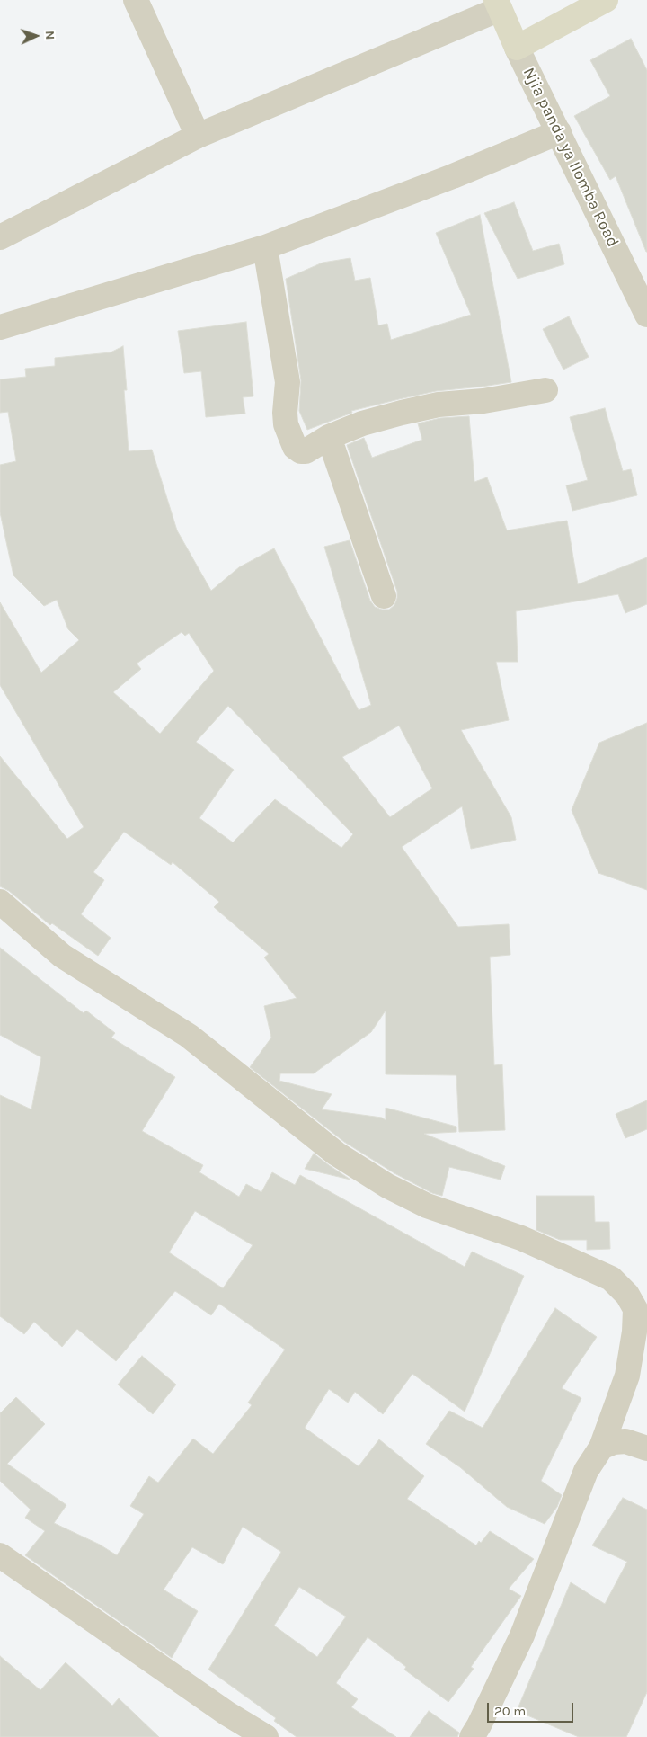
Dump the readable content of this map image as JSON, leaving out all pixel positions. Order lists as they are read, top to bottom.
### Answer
{
  "streets": {
    "main road": ["Njia panda ya Ilomba Road"]
  },
  "scale_bar": "20 m",
  "north": "right"
}
